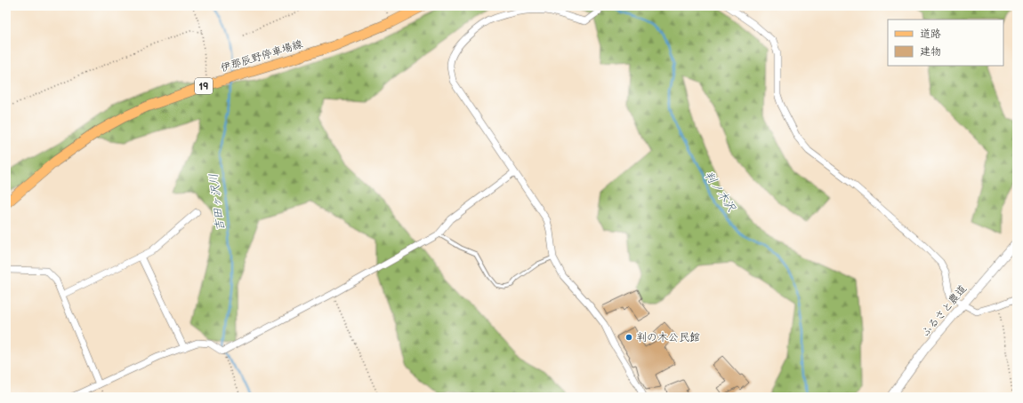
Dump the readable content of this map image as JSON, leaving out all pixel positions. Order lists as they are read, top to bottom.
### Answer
{
  "streets": {
    "main road": ["伊那辰野停車場線", "19"],
    "street": ["ふるさと農道"]
  },
  "water": ["判ノ木沢", "吉田ヶ沢川"],
  "places": ["判の木公民館"],
  "legend": ["道路", "建物"]
}
